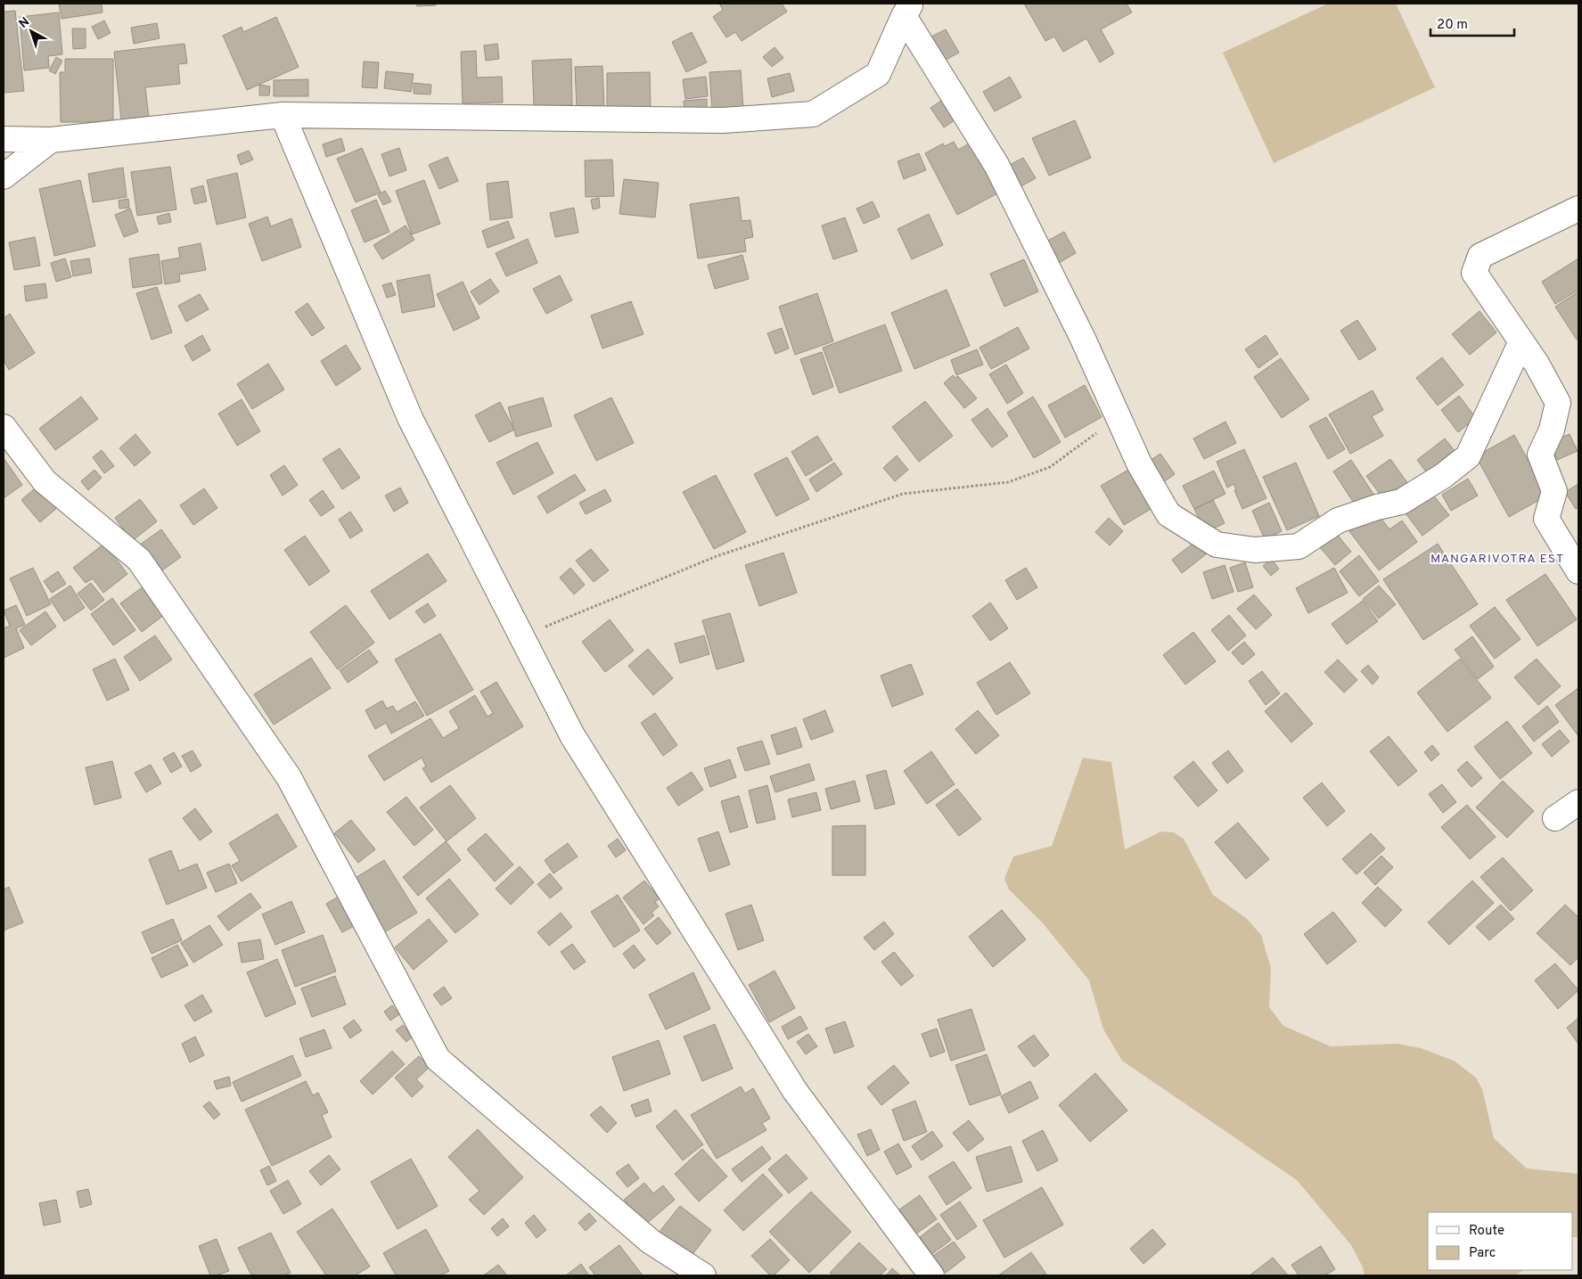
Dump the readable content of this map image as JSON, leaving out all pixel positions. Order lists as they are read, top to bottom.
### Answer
{
  "districts": ["MANGARIVOTRA EST"],
  "legend": ["Route", "Parc"],
  "scale_bar": "20 m",
  "north": "top left"
}
